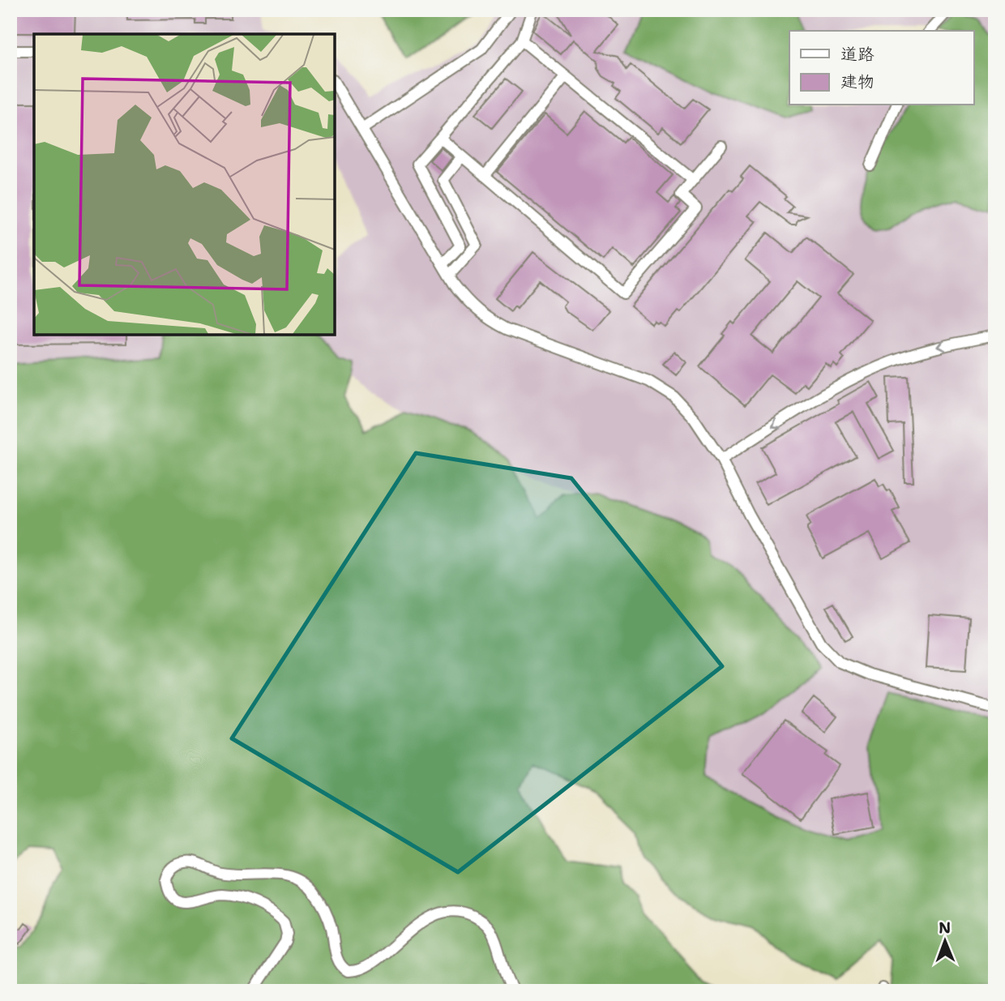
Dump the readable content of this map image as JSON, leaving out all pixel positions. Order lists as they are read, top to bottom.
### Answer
{
  "legend": ["道路", "建物"],
  "north": "top"
}
